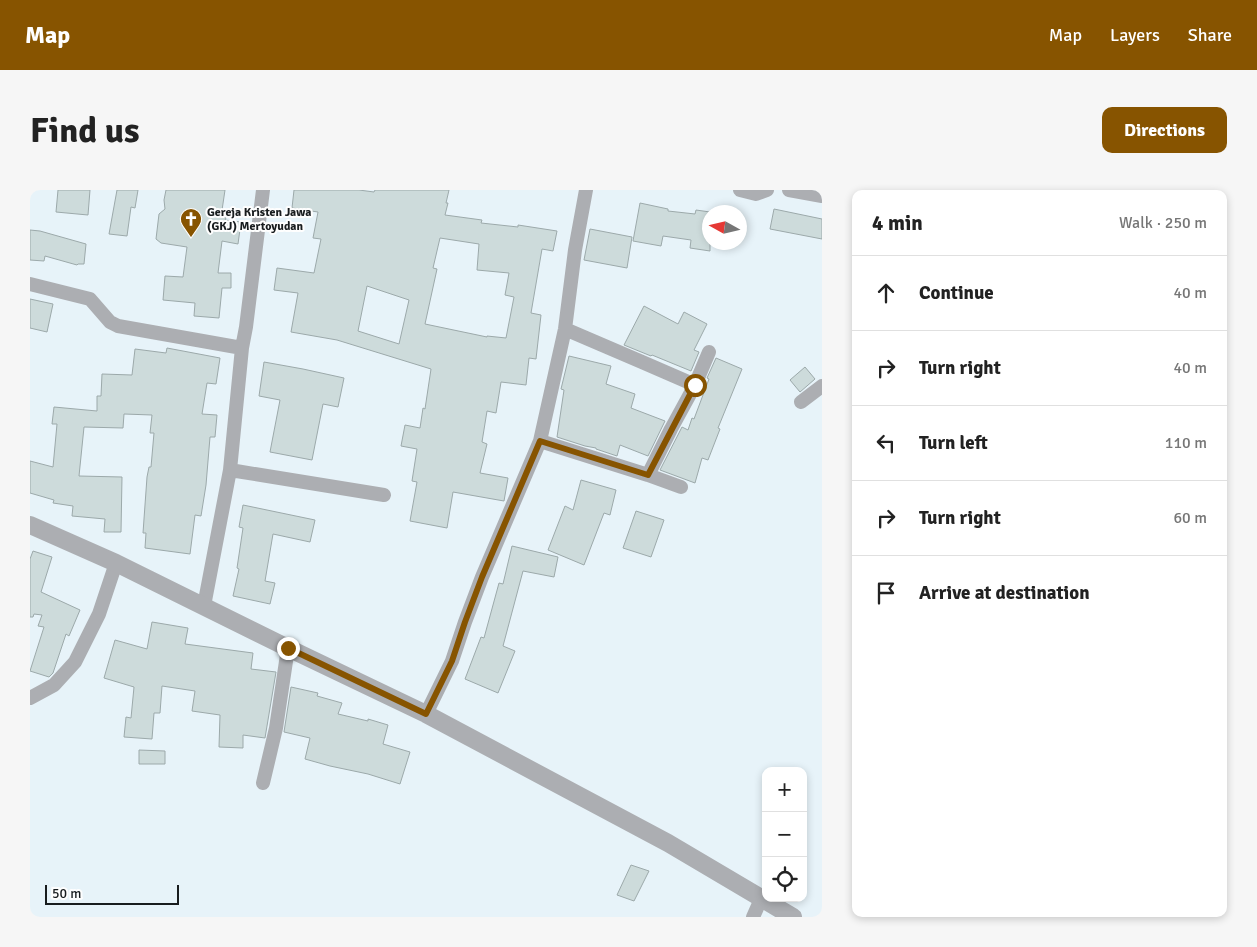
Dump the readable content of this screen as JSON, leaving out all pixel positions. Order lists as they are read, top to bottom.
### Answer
{
  "places": {
    "church": ["Gereja Kristen Jawa (GKJ) Mertoyudan"]
  },
  "scale_bar": "50 m",
  "north": "left",
  "page": {
    "header": "Map",
    "nav": ["Map", "Layers", "Share"],
    "buttons": "Directions",
    "title": "Find us",
    "heading": ["4 min", "Walk · 250 m"],
    "list": [
      ["Continue", "40 m"],
      ["Turn right", "40 m"],
      ["Turn left", "110 m"],
      ["Turn right", "60 m"],
      "Arrive at destination"
    ],
    "map_buttons": ["+", "−"],
    "scale": "50 m"
  }
}
